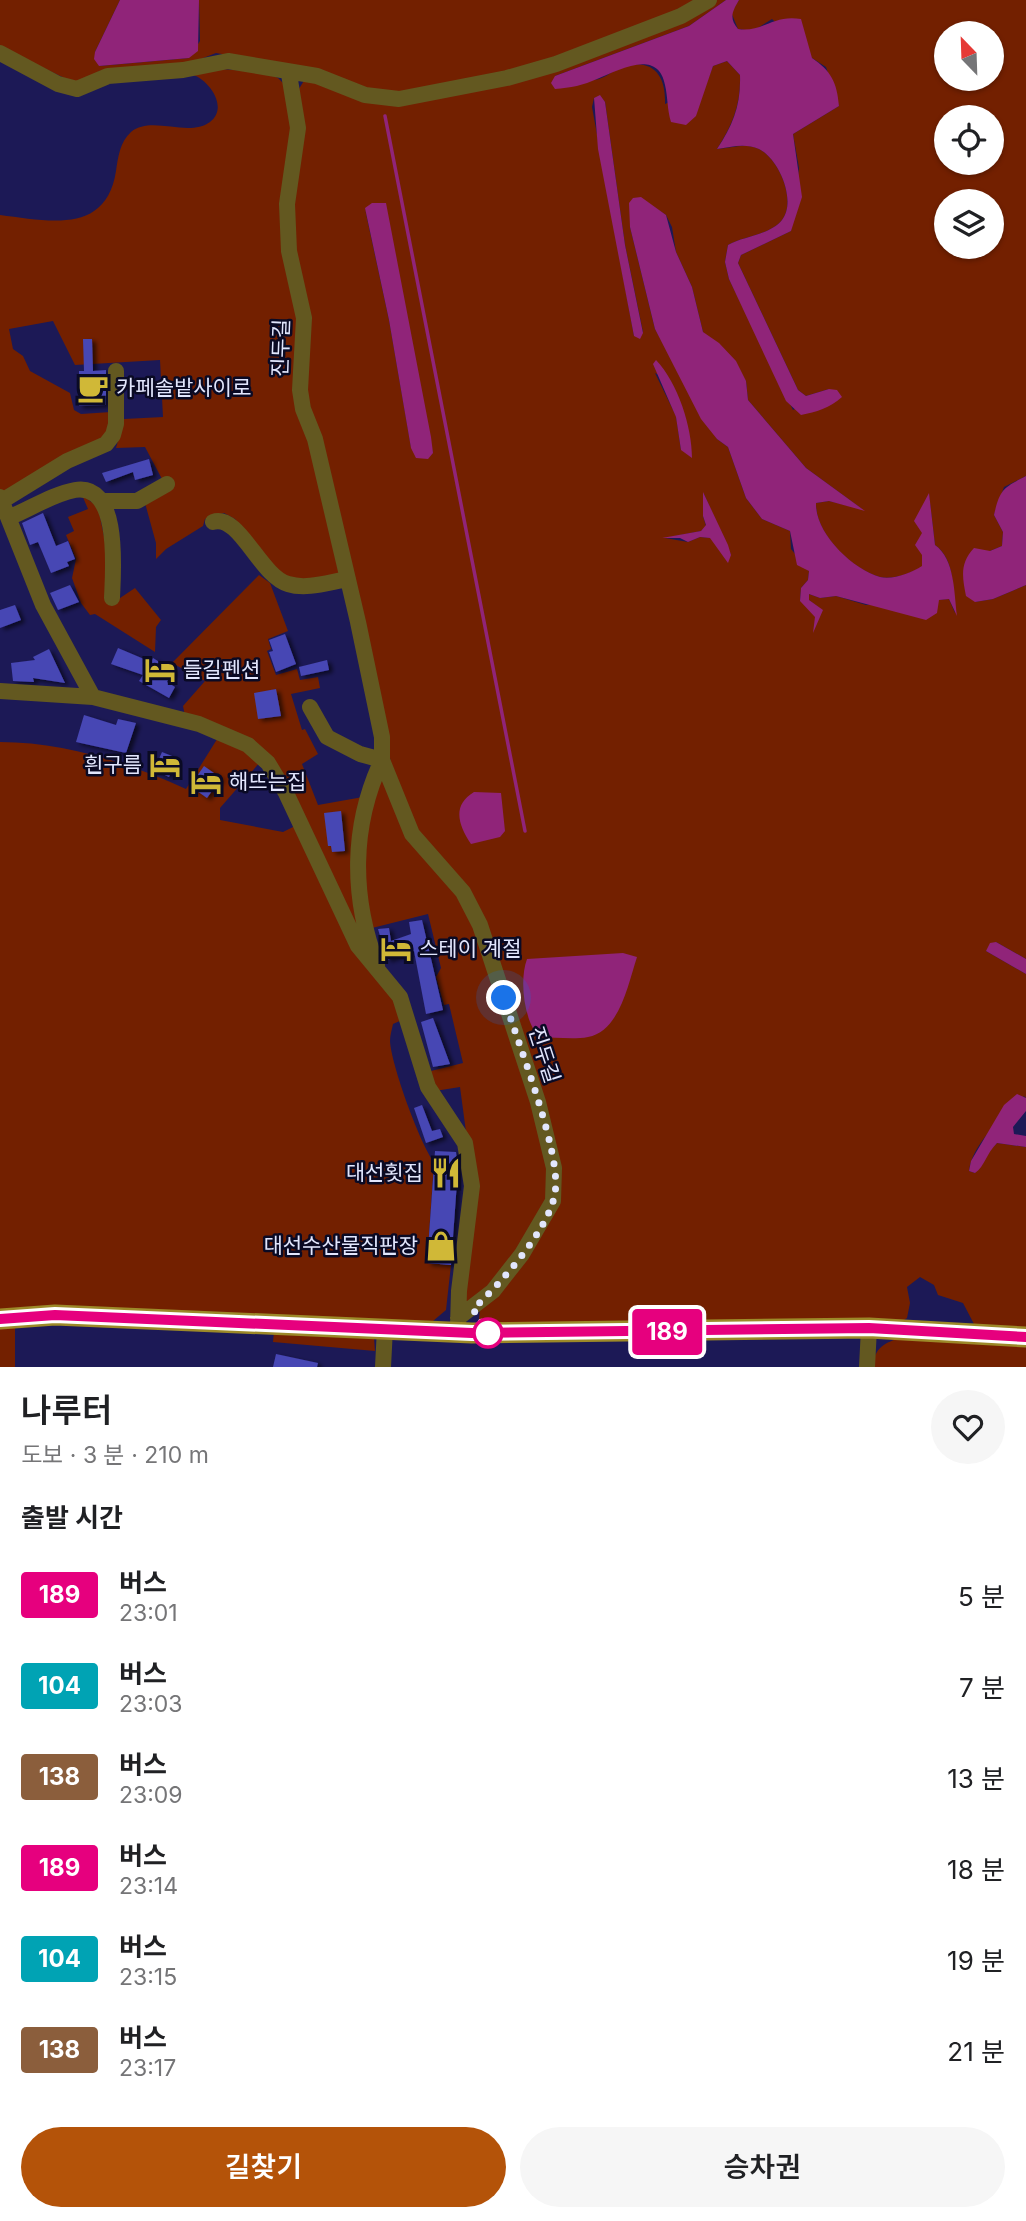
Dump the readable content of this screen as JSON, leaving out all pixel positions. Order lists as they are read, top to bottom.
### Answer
{
  "streets": {
    "street": ["진두길"]
  },
  "places": {
    "cafe": ["카페솔밭사이로"],
    "hotel": [
      "들길펜션",
      "흰구름",
      "해뜨는집",
      "스테이 계절"
    ],
    "restaurant": ["대선횟집"],
    "shop": ["대선수산물직판장"]
  },
  "lines": ["bus line 189"],
  "north": "top left",
  "page": {
    "on_map": "189",
    "heading": [
      ["나루터", "도보 · 3 분 · 210 m"],
      "출발 시간"
    ],
    "list": [
      {
        "mark": "189",
        "name": "버스",
        "note": "23:01",
        "value": "5 분"
      },
      {
        "mark": "104",
        "name": "버스",
        "note": "23:03",
        "value": "7 분"
      },
      {
        "mark": "138",
        "name": "버스",
        "note": "23:09",
        "value": "13 분"
      },
      {
        "mark": "189",
        "name": "버스",
        "note": "23:14",
        "value": "18 분"
      },
      {
        "mark": "104",
        "name": "버스",
        "note": "23:15",
        "value": "19 분"
      },
      {
        "mark": "138",
        "name": "버스",
        "note": "23:17",
        "value": "21 분"
      }
    ],
    "buttons": ["길찾기", "승차권"]
  }
}
